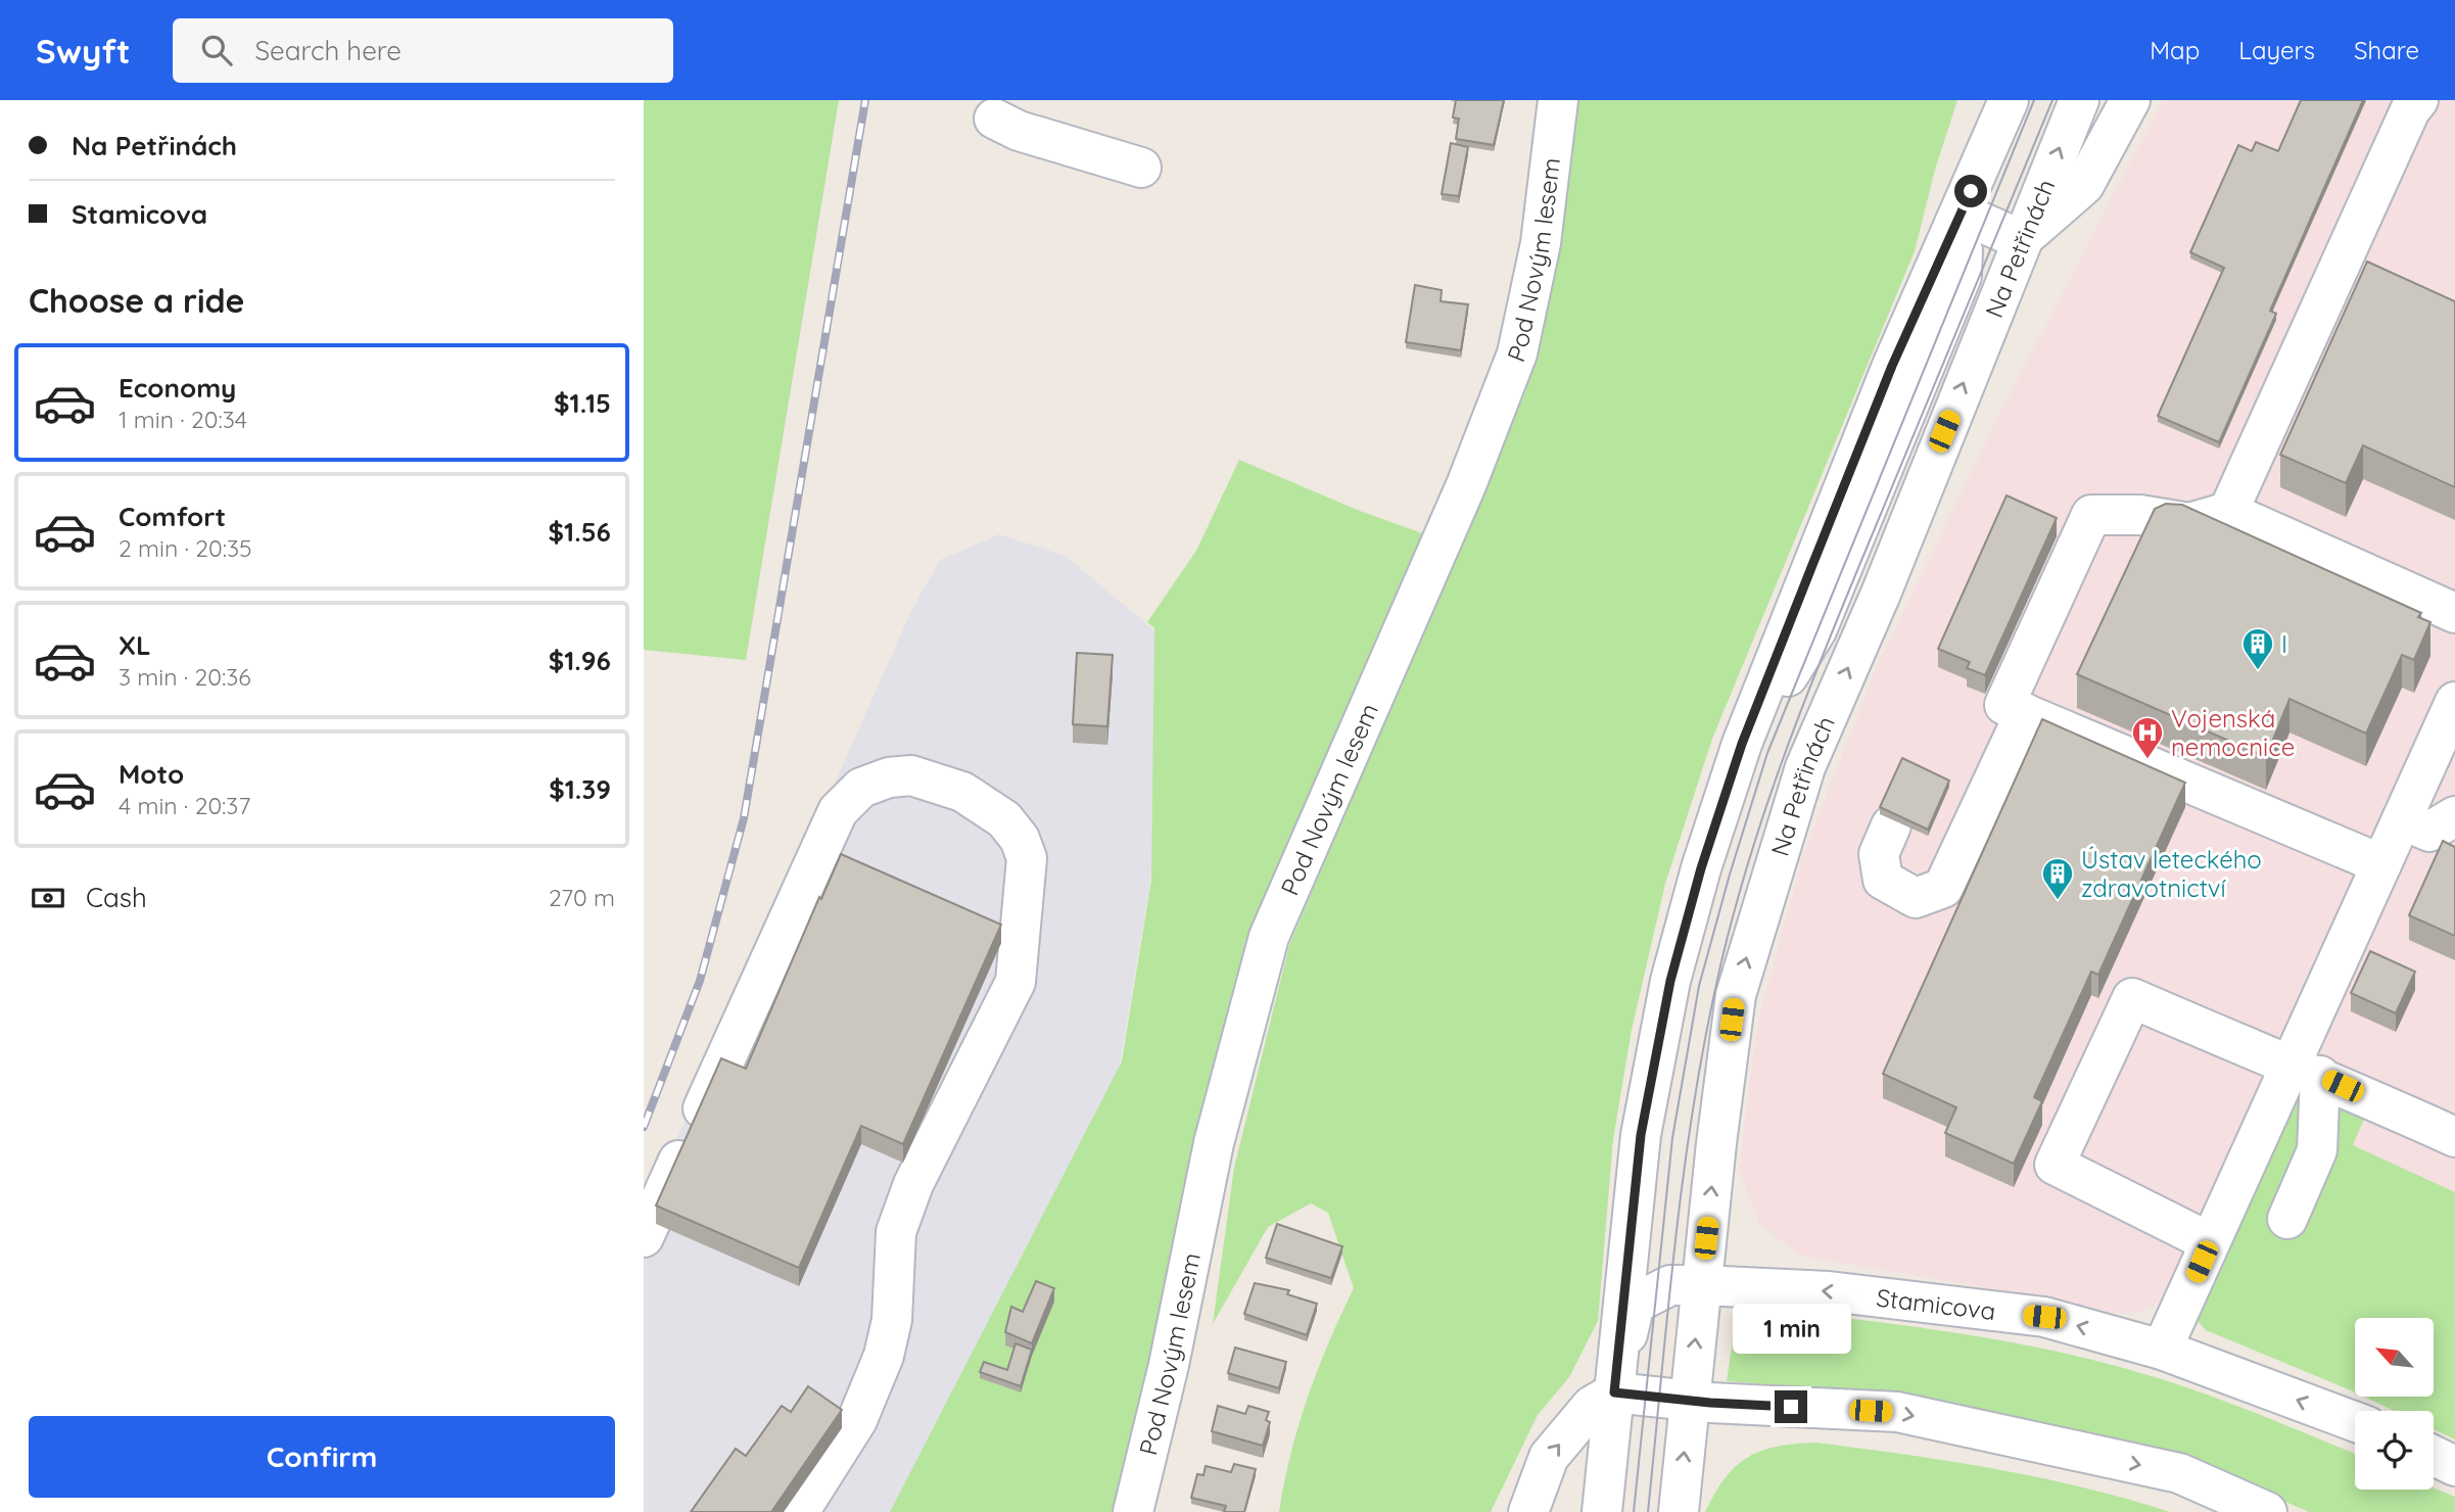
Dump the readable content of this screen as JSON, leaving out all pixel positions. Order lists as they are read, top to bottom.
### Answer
{
  "streets": {
    "street": ["Na Petřinách", "Pod Novým lesem", "Stamicova"]
  },
  "crossings": [
    ["Na Petřinách", "Stamicova"]
  ],
  "places": {
    "building": ["I", "Ústav leteckého zdravotnictví"],
    "hospital": ["Vojenská nemocnice"]
  },
  "north": "top left",
  "page": {
    "header": "Swyft",
    "search": "Search here",
    "nav": ["Map", "Layers", "Share"],
    "banner": ["Na Petřinách", "Stamicova"],
    "heading": "Choose a ride",
    "list": [
      {
        "name": "Economy",
        "note": "1 min · 20:34",
        "value": "$1.15"
      },
      {
        "name": "Comfort",
        "note": "2 min · 20:35",
        "value": "$1.56"
      },
      {
        "name": "XL",
        "note": "3 min · 20:36",
        "value": "$1.96"
      },
      {
        "name": "Moto",
        "note": "4 min · 20:37",
        "value": "$1.39"
      }
    ],
    "pay": ["Cash", "270 m"],
    "bubble": "1 min",
    "buttons": "Confirm"
  }
}
